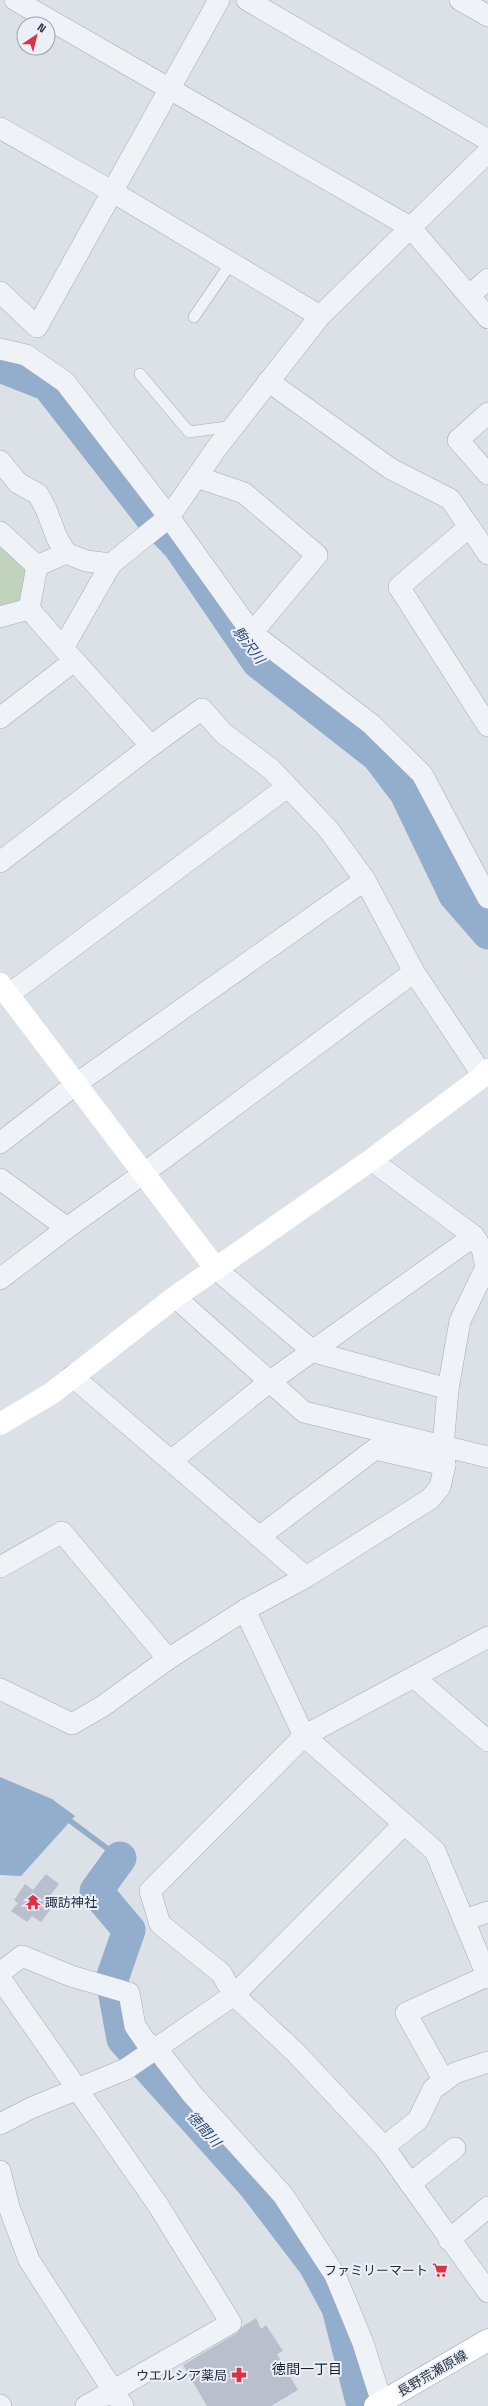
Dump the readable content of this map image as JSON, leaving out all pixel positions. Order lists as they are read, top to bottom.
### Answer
{
  "streets": {
    "street": ["長野荒瀬原線"]
  },
  "districts": ["徳間一丁目"],
  "water": ["駒沢川", "徳間川"],
  "places": {
    "temple": ["諏訪神社"],
    "supermarket": ["ファミリーマート"],
    "pharmacy": ["ウエルシア薬局"]
  },
  "north": "top right"
}
